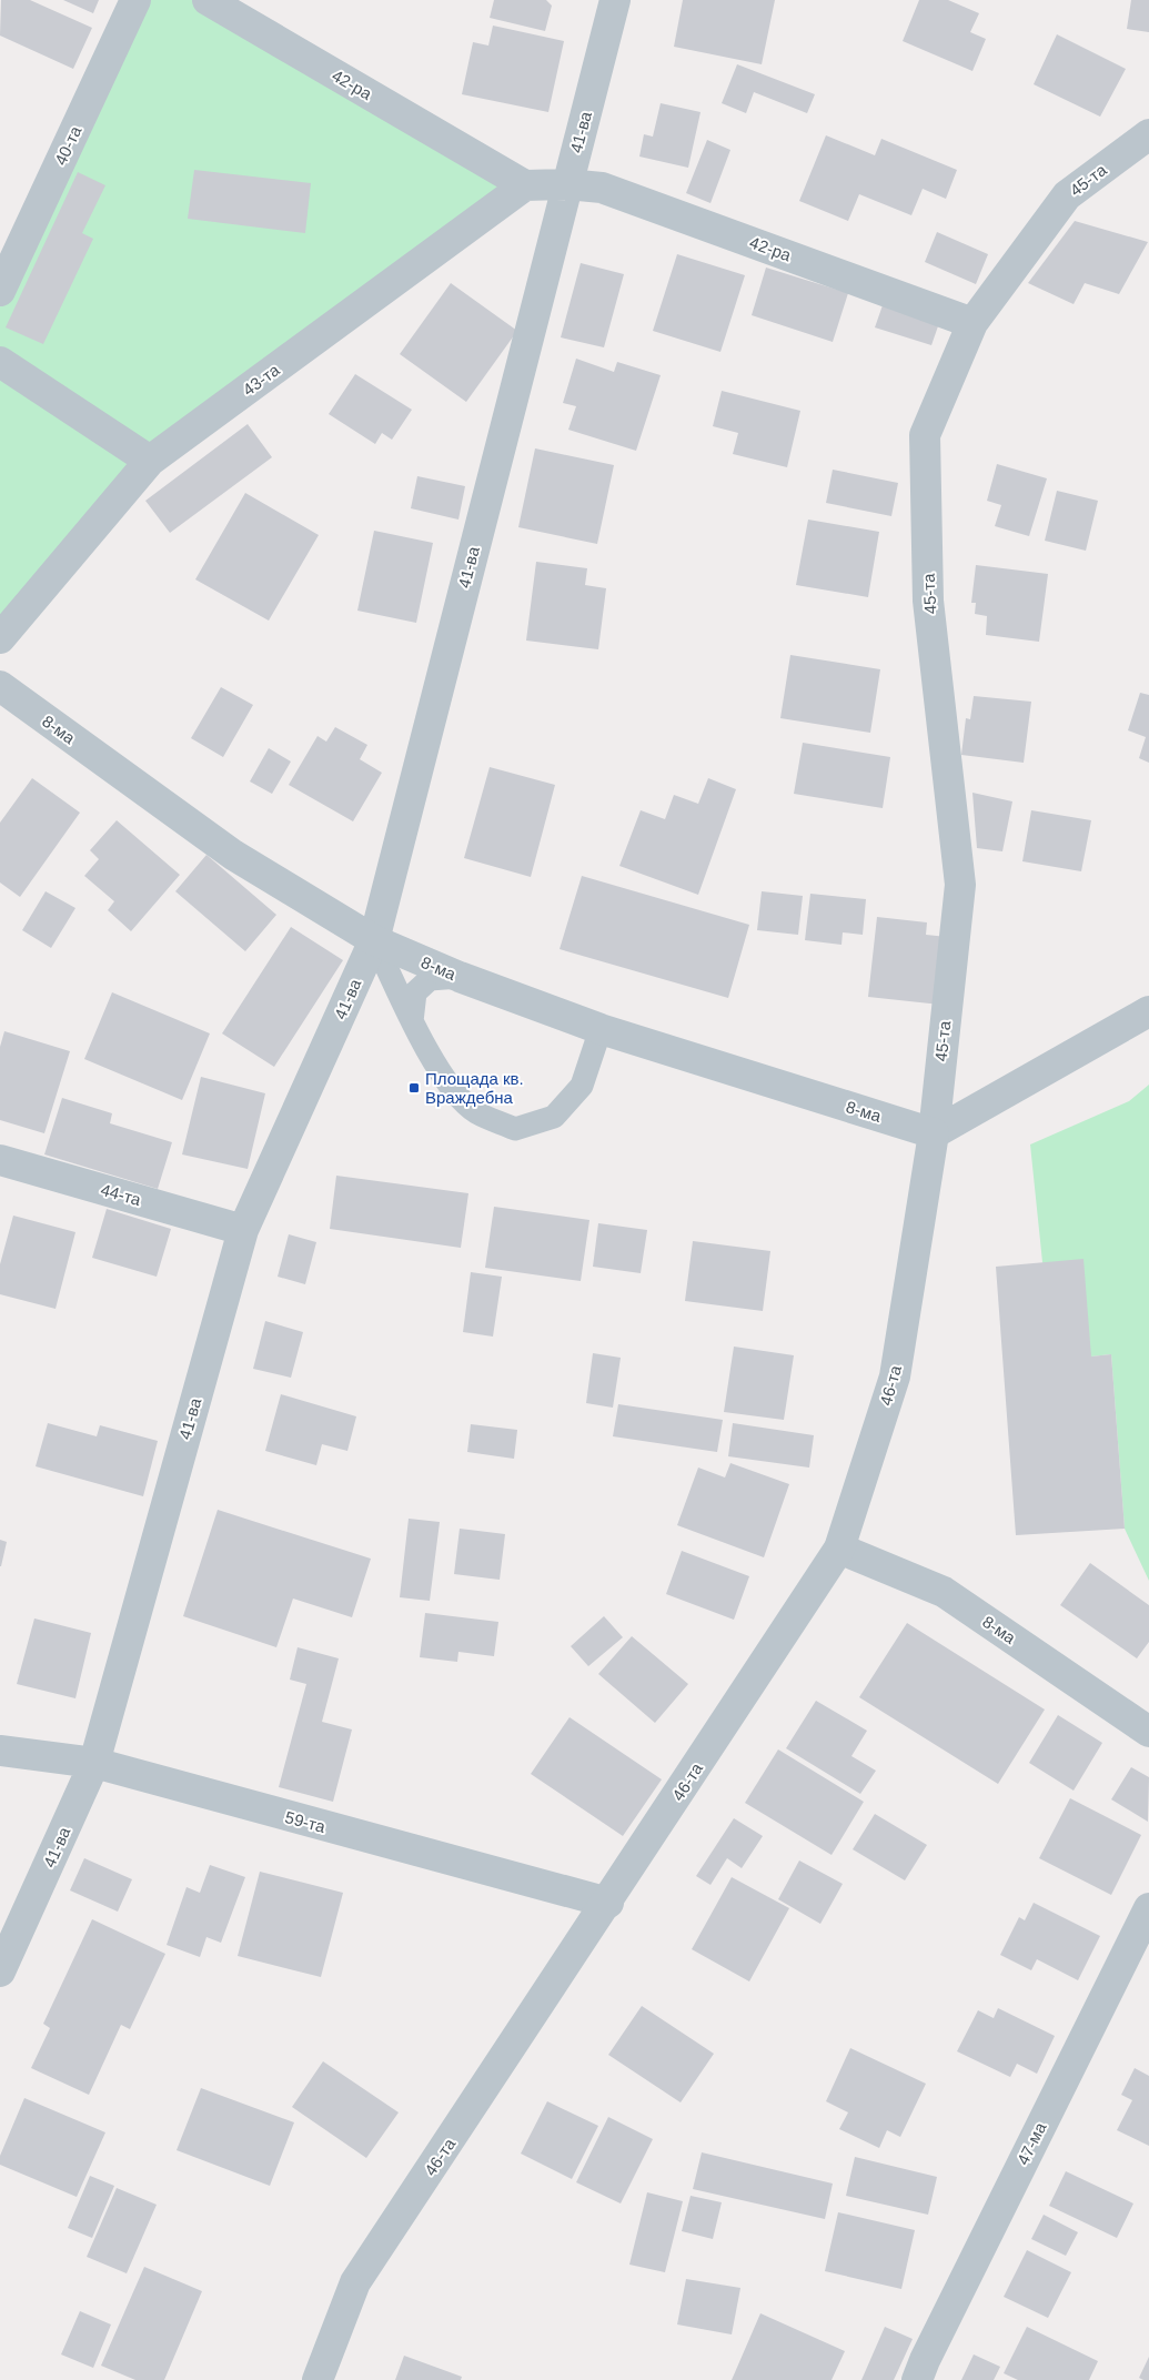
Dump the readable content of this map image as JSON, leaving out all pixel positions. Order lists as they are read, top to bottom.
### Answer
{
  "streets": {
    "street": [
      "42-ра",
      "41-ва",
      "40-та",
      "45-та",
      "43-та",
      "8-ма",
      "44-та",
      "46-та",
      "59-та",
      "47-ма"
    ]
  },
  "crossings": [
    ["42-ра", "41-ва"],
    ["42-ра", "45-та"],
    ["42-ра", "43-та"],
    ["41-ва", "8-ма"],
    ["41-ва", "44-та"],
    ["41-ва", "59-та"],
    ["45-та", "8-ма"],
    ["45-та", "46-та"],
    ["8-ма", "46-та"],
    ["46-та", "59-та"]
  ],
  "places": {
    "transit": ["Площада кв. Враждебна"]
  }
}
